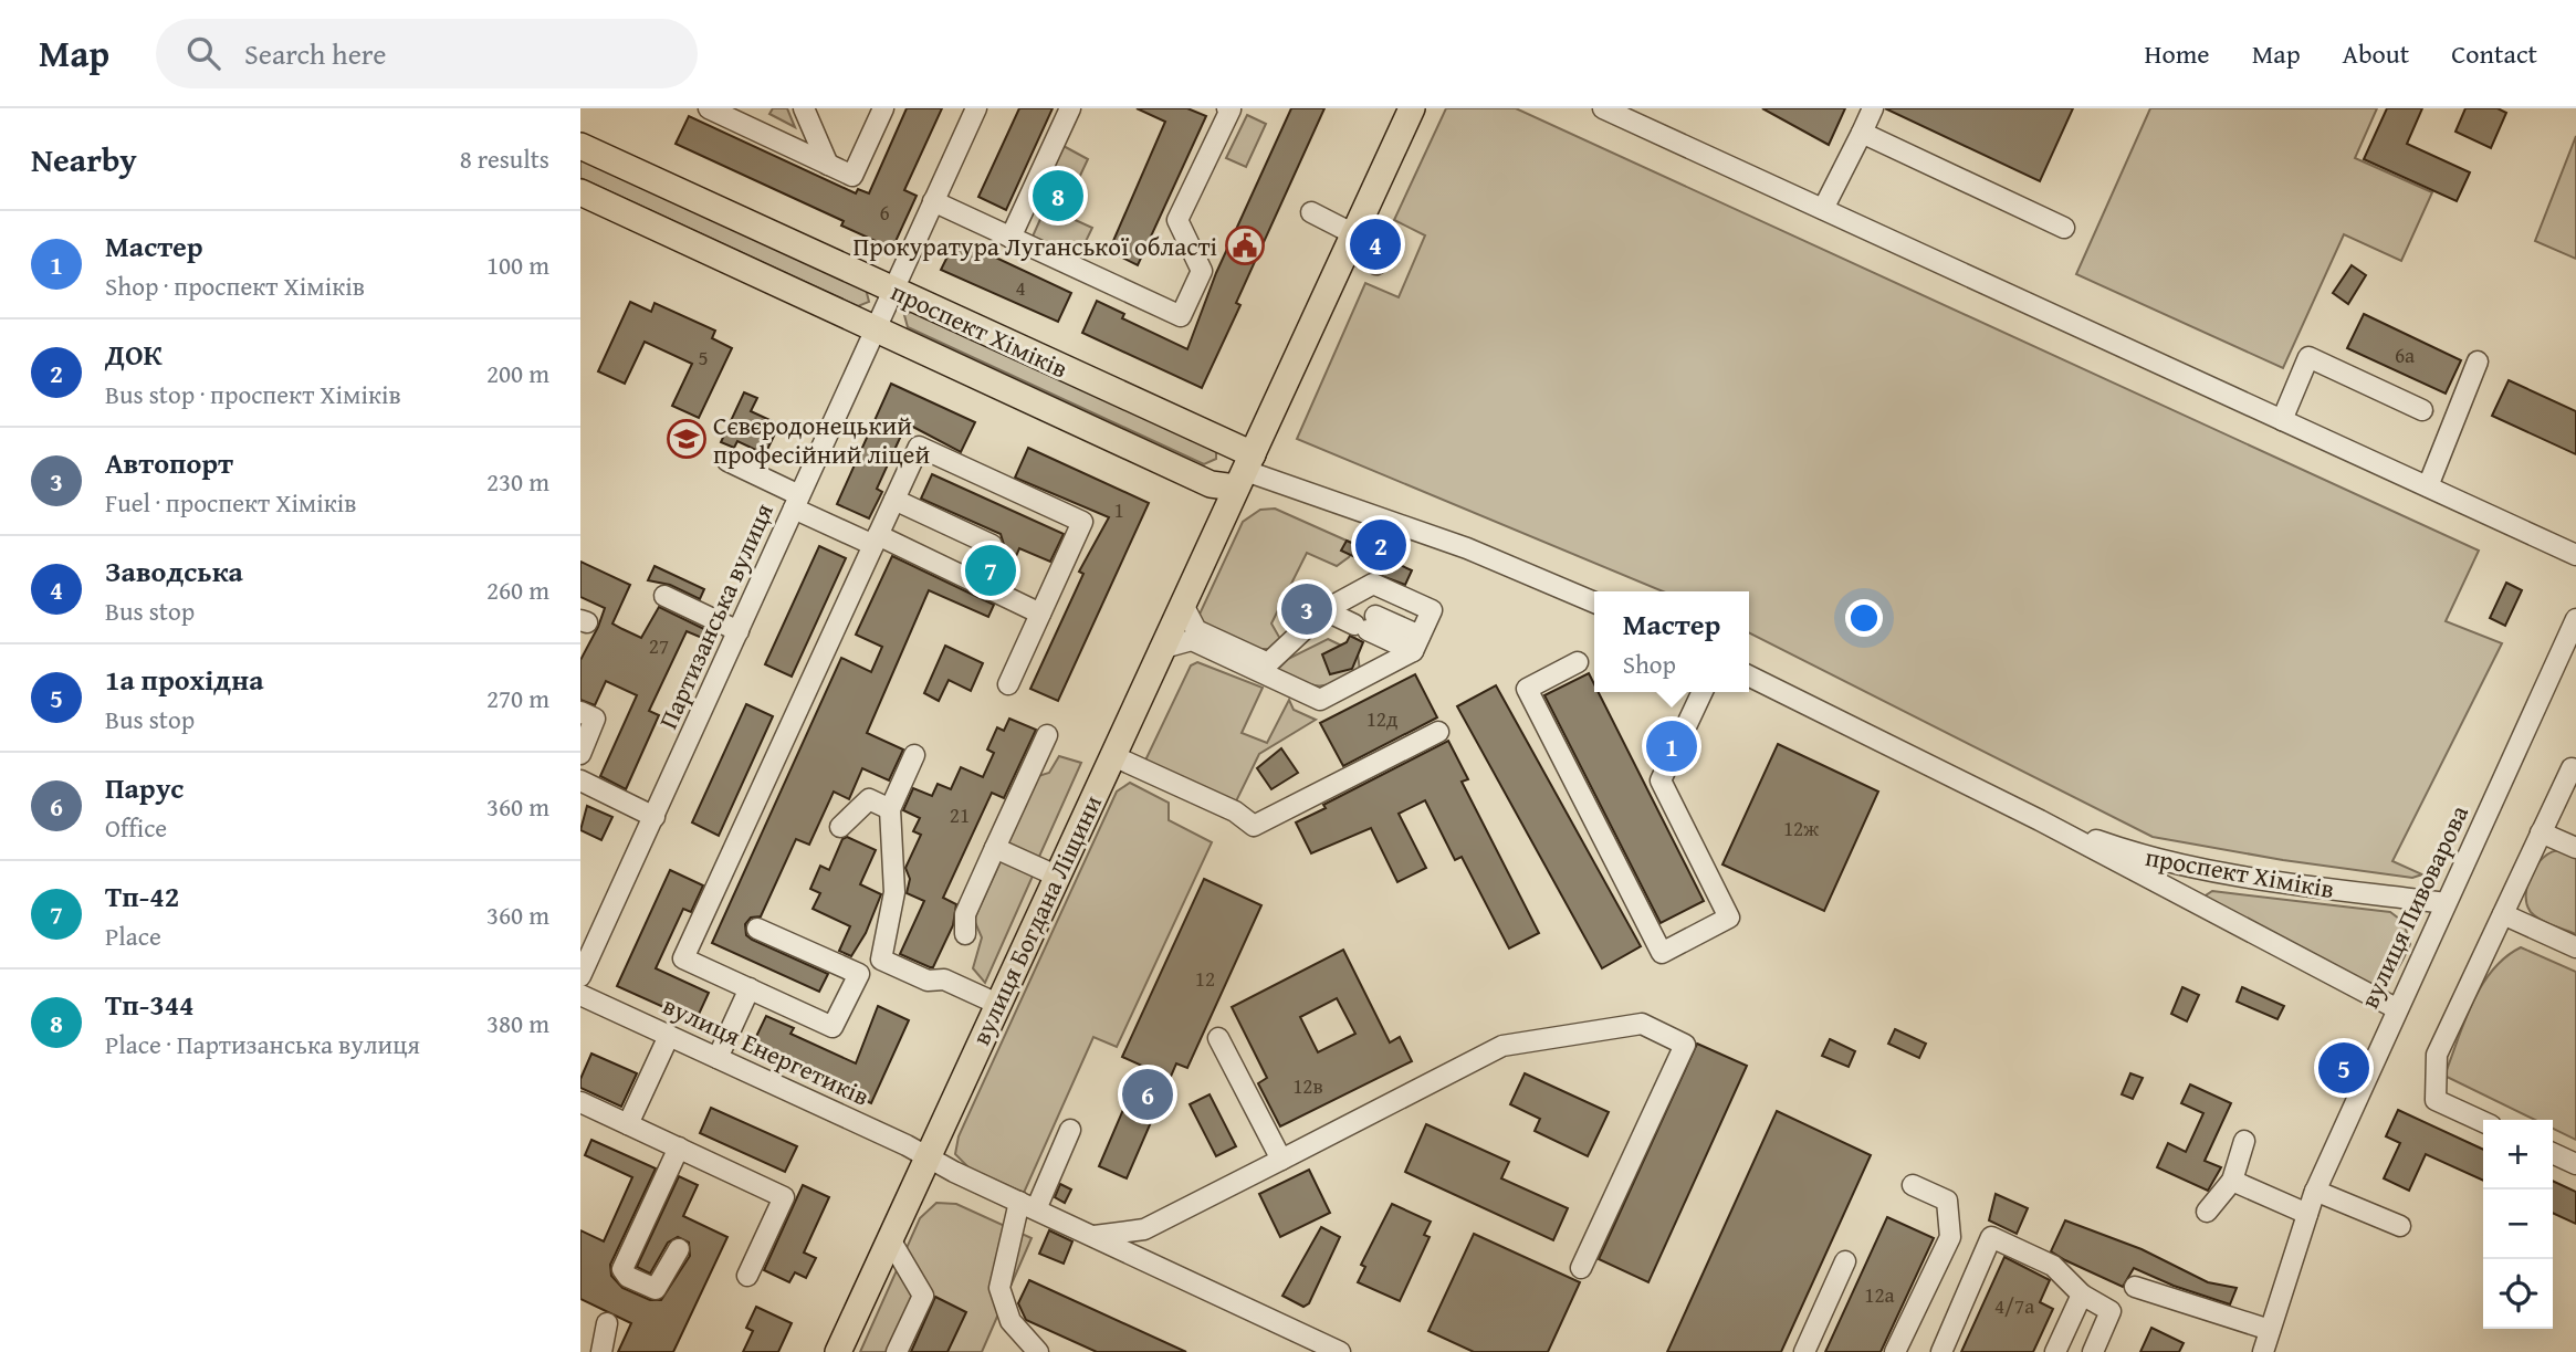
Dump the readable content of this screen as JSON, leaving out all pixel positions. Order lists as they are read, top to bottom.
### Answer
{
  "streets": {
    "main road": ["проспект Хіміків", "вулиця Богдана Ліщини"],
    "street": ["Партизанська вулиця", "вулиця Пивоварова", "вулиця Енергетиків"]
  },
  "crossings": [
    ["проспект Хіміків", "Партизанська вулиця"],
    ["проспект Хіміків", "вулиця Пивоварова"],
    ["проспект Хіміків", "вулиця Богдана Ліщини"],
    ["вулиця Богдана Ліщини", "вулиця Енергетиків"]
  ],
  "places": {
    "public building": ["Прокуратура Луганської області"],
    "school or university": ["Сєвєродонецький професійний ліцей"]
  },
  "house_numbers": [
    "6",
    "4",
    "6а",
    "5",
    "1",
    "27",
    "12д",
    "21",
    "12ж",
    "12",
    "12в",
    "12а",
    "4/7a"
  ],
  "page": {
    "header": "Map",
    "search": "Search here",
    "nav": [
      "Home",
      "Map",
      "About",
      "Contact"
    ],
    "heading": ["Nearby", "8 results"],
    "pins": [
      "8",
      "4",
      "2",
      "7",
      "3",
      "1",
      "5",
      "6"
    ],
    "list": [
      {
        "mark": "1",
        "name": "Мастер",
        "note": "Shop · проспект Хіміків",
        "value": "100 m"
      },
      {
        "mark": "2",
        "name": "ДОК",
        "note": "Bus stop · проспект Хіміків",
        "value": "200 m"
      },
      {
        "mark": "3",
        "name": "Автопорт",
        "note": "Fuel · проспект Хіміків",
        "value": "230 m"
      },
      {
        "mark": "4",
        "name": "Заводська",
        "note": "Bus stop",
        "value": "260 m"
      },
      {
        "mark": "5",
        "name": "1а прохідна",
        "note": "Bus stop",
        "value": "270 m"
      },
      {
        "mark": "6",
        "name": "Парус",
        "note": "Office",
        "value": "360 m"
      },
      {
        "mark": "7",
        "name": "Тп-42",
        "note": "Place",
        "value": "360 m"
      },
      {
        "mark": "8",
        "name": "Тп-344",
        "note": "Place · Партизанська вулиця",
        "value": "380 m"
      }
    ],
    "popup": ["Мастер", "Shop"],
    "map_buttons": ["+", "−"]
  }
}
